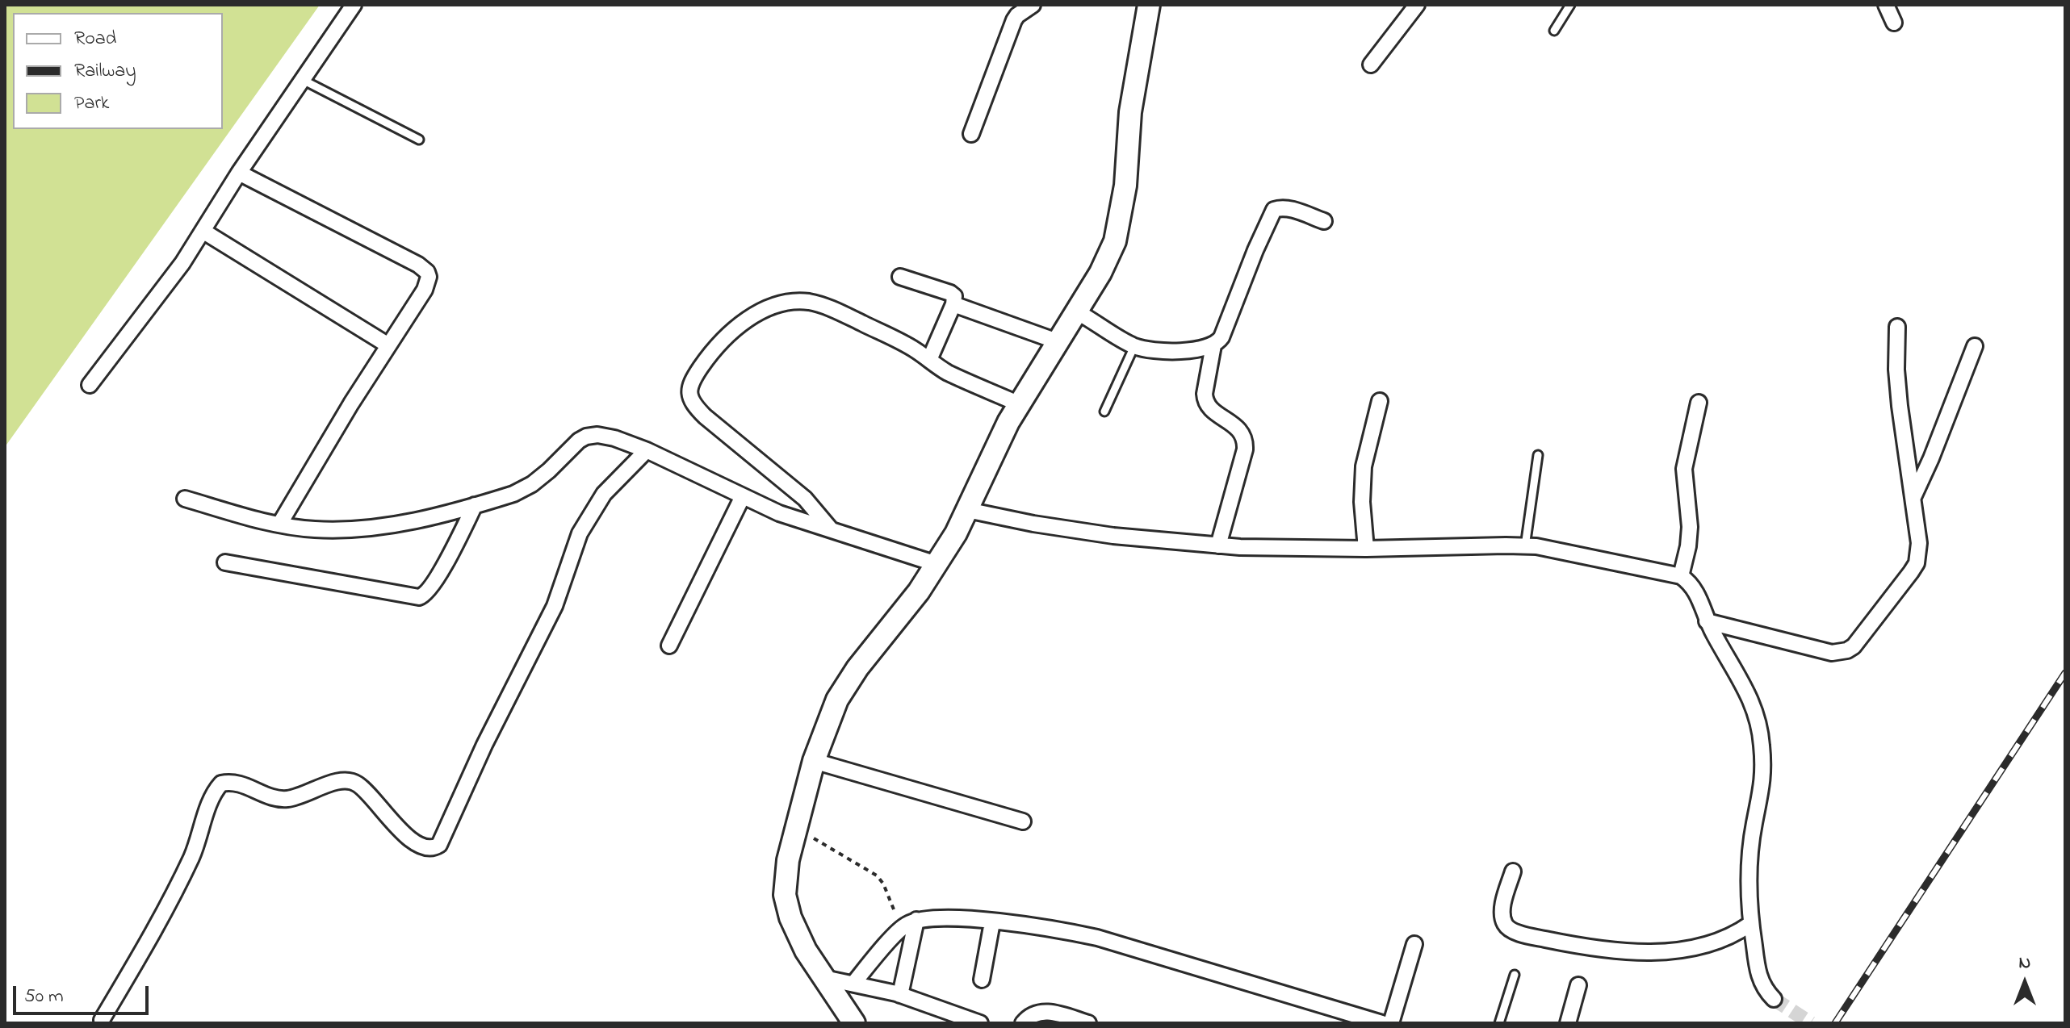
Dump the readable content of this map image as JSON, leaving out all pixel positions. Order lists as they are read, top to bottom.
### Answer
{
  "legend": ["Road", "Railway", "Park"],
  "scale_bar": "50 m",
  "north": "top"
}
